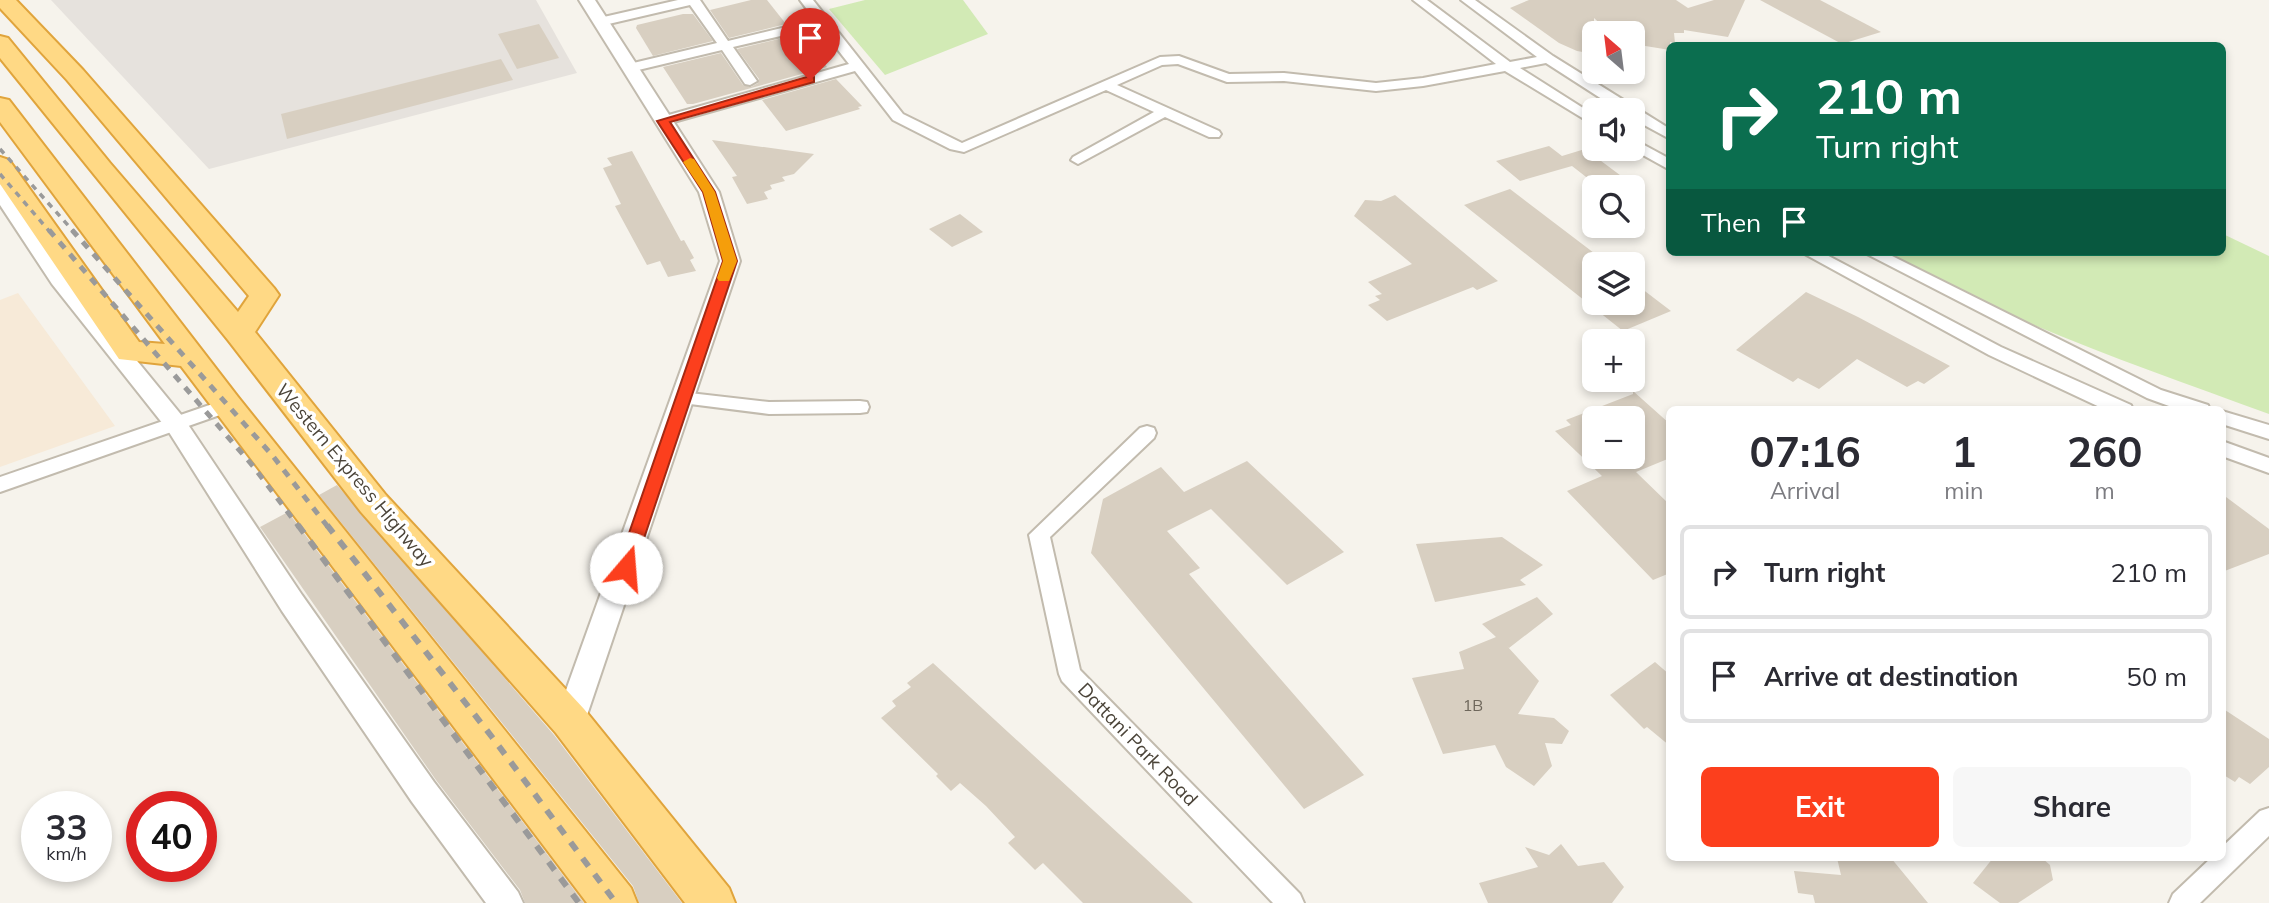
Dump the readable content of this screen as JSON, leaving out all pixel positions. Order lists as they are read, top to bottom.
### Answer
{
  "streets": {
    "highway": ["Western Express Highway"],
    "street": ["Dattani Park Road"]
  },
  "house_numbers": ["1B"],
  "north": "top left",
  "page": {
    "map_buttons": ["+", "−"],
    "turn": ["210 m", "Turn right"],
    "then": "Then",
    "eta": [
      "07:16",
      "Arrival",
      "1",
      "min",
      "260",
      "m"
    ],
    "list": [
      {
        "name": "Turn right",
        "value": "210 m"
      },
      {
        "name": "Arrive at destination",
        "value": "50 m"
      }
    ],
    "buttons": ["Exit", "Share"],
    "speed": "33 km/h",
    "limit": "40"
  }
}
